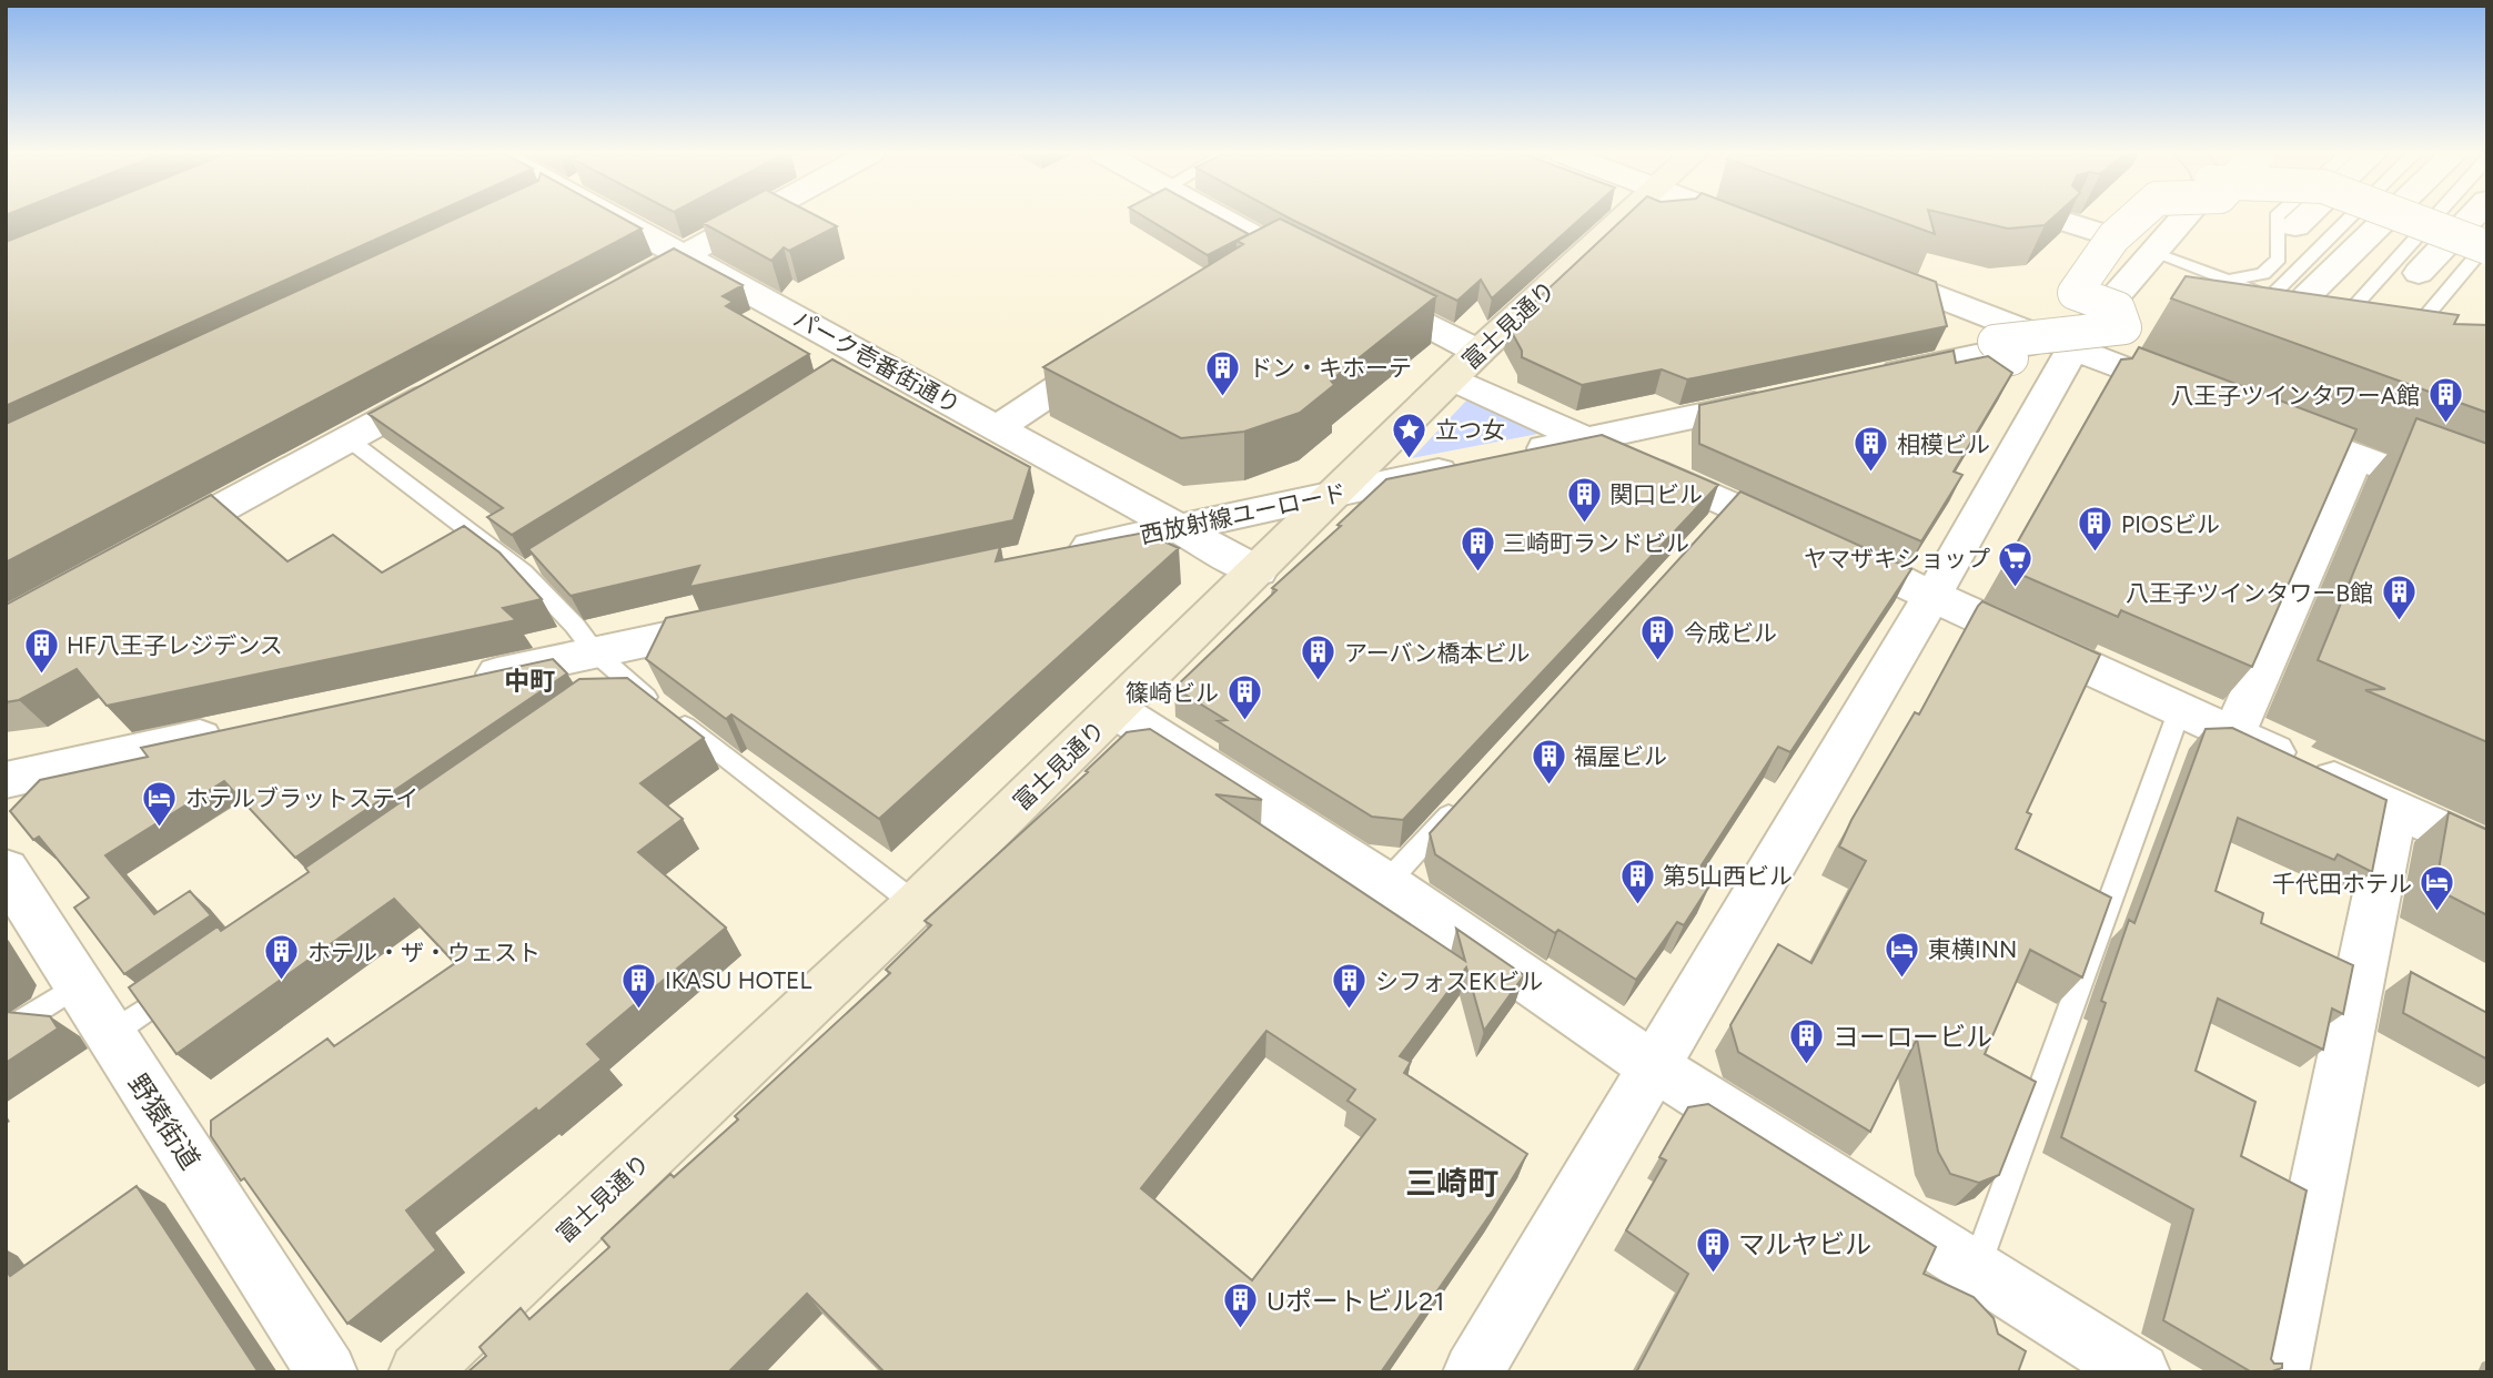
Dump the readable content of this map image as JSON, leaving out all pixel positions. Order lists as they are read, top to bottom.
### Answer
{
  "streets": {
    "street": [
      "富士見通り",
      "パーク壱番街通り",
      "西放射線ユーロード",
      "野猿街道"
    ]
  },
  "crossings": [
    ["富士見通り", "パーク壱番街通り"],
    ["富士見通り", "西放射線ユーロード"],
    ["パーク壱番街通り", "西放射線ユーロード"]
  ],
  "districts": ["中町", "三崎町"],
  "places": {
    "building": [
      "ドン・キホーテ",
      "八王子ツインタワーA館",
      "相模ビル",
      "関口ビル",
      "PIOSビル",
      "三崎町ランドビル",
      "八王子ツインタワーB館",
      "今成ビル",
      "HF八王子レジデンス",
      "アーバン橋本ビル",
      "篠崎ビル",
      "福屋ビル",
      "第5山西ビル",
      "ホテル・ザ・ウェスト",
      "IKASU HOTEL",
      "シフォスEKビル",
      "ヨーロービル",
      "マルヤビル",
      "Uポートビル21"
    ],
    "place": ["立つ女"],
    "supermarket": ["ヤマザキショップ"],
    "hotel": ["ホテルブラットステイ", "千代田ホテル", "東横INN"]
  }
}
